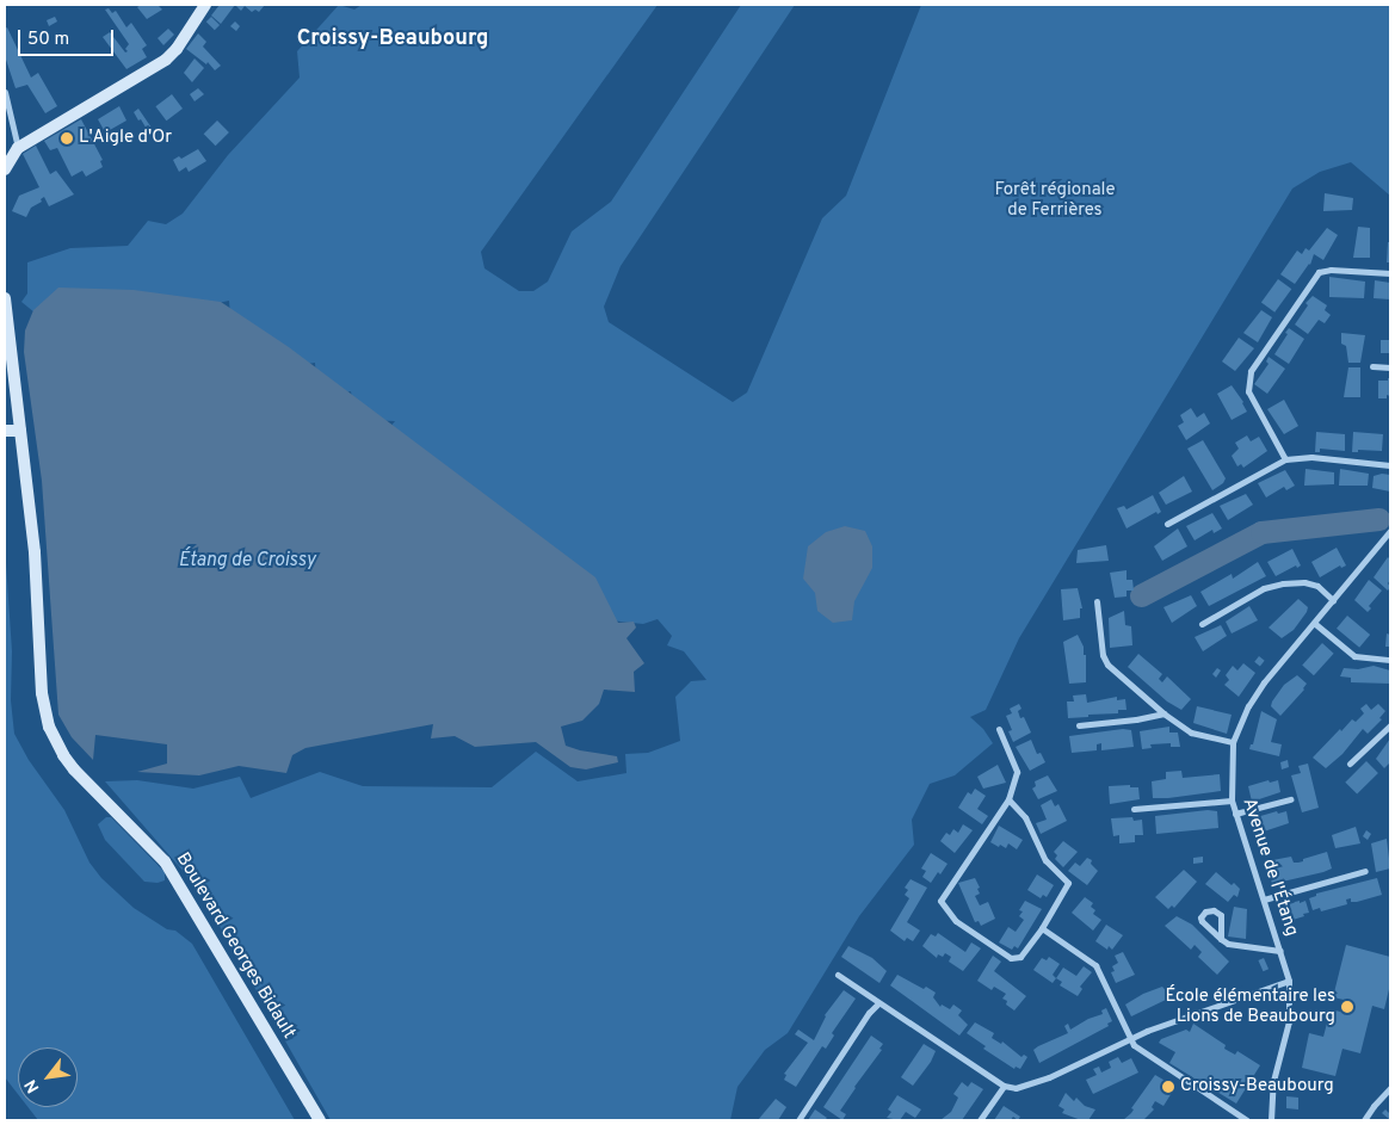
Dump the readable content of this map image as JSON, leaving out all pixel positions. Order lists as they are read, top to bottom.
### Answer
{
  "streets": {
    "street": ["Avenue de l'Étang", "Boulevard Georges Bidault"]
  },
  "districts": ["Croissy-Beaubourg"],
  "water": ["Étang de Croissy"],
  "parks": ["Forêt régionale de Ferrières"],
  "places": ["L'Aigle d'Or", "École élémentaire les Lions de Beaubourg", "Croissy-Beaubourg"],
  "scale_bar": "50 m",
  "north": "bottom left"
}
